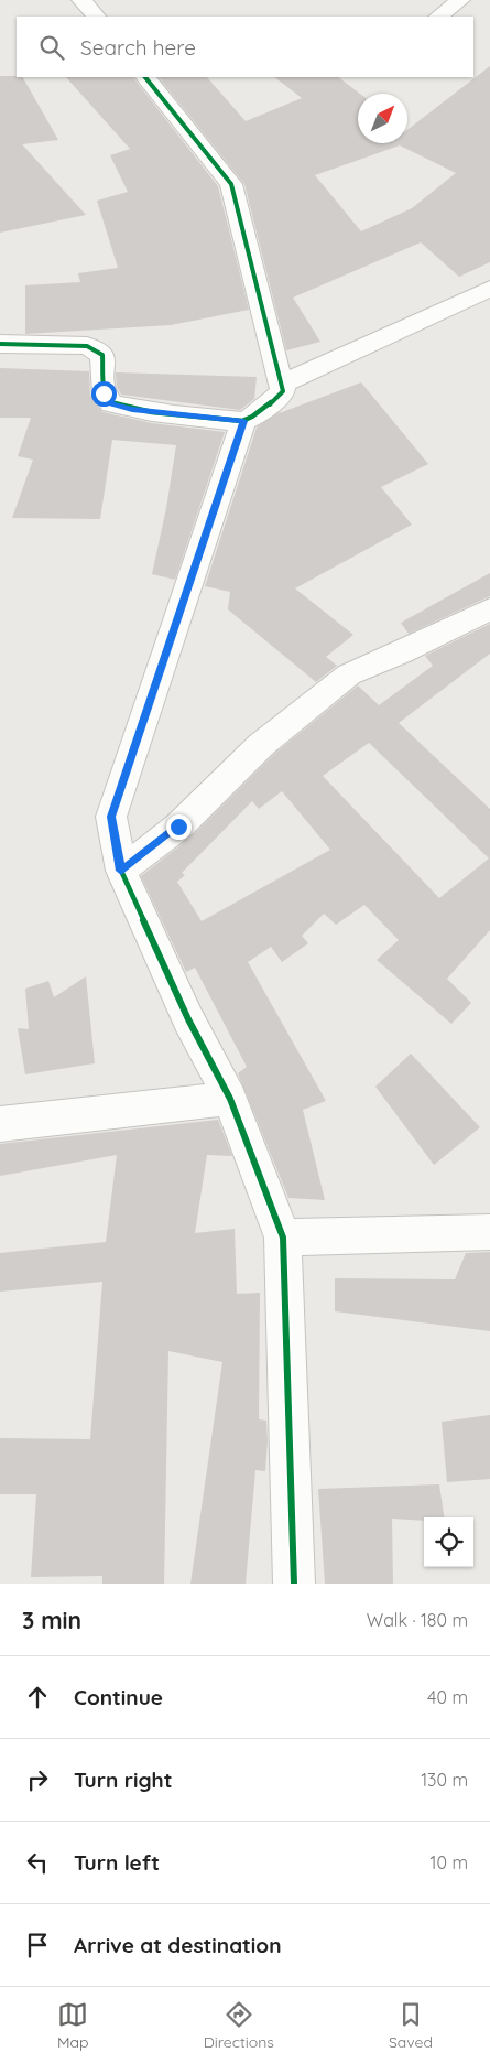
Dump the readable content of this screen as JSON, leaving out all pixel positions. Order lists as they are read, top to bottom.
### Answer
{
  "north": "top right",
  "page": {
    "search": "Search here",
    "heading": ["3 min", "Walk · 180 m"],
    "list": [
      ["Continue", "40 m"],
      ["Turn right", "130 m"],
      ["Turn left", "10 m"],
      "Arrive at destination"
    ],
    "nav": ["Map", "Directions", "Saved"]
  }
}
